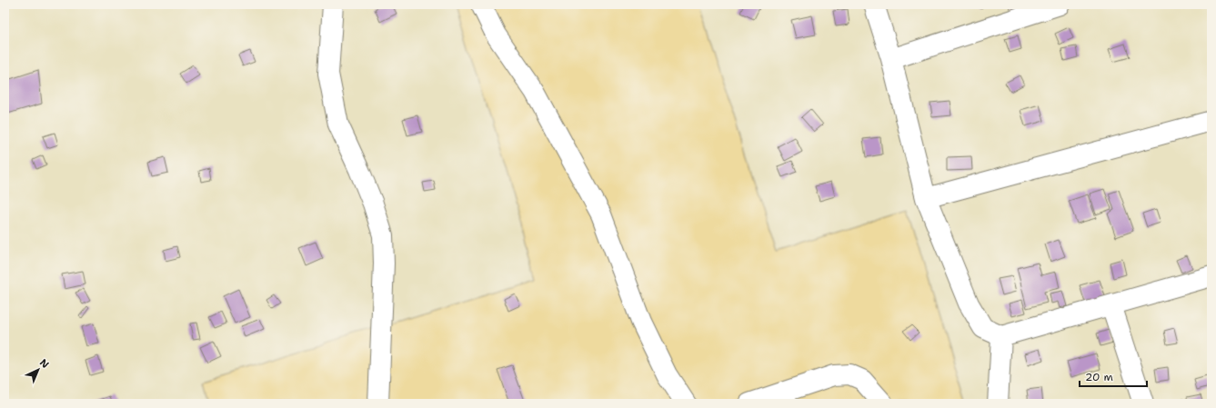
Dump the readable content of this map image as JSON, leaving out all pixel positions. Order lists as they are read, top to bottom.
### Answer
{
  "scale_bar": "20 m",
  "north": "top right"
}
